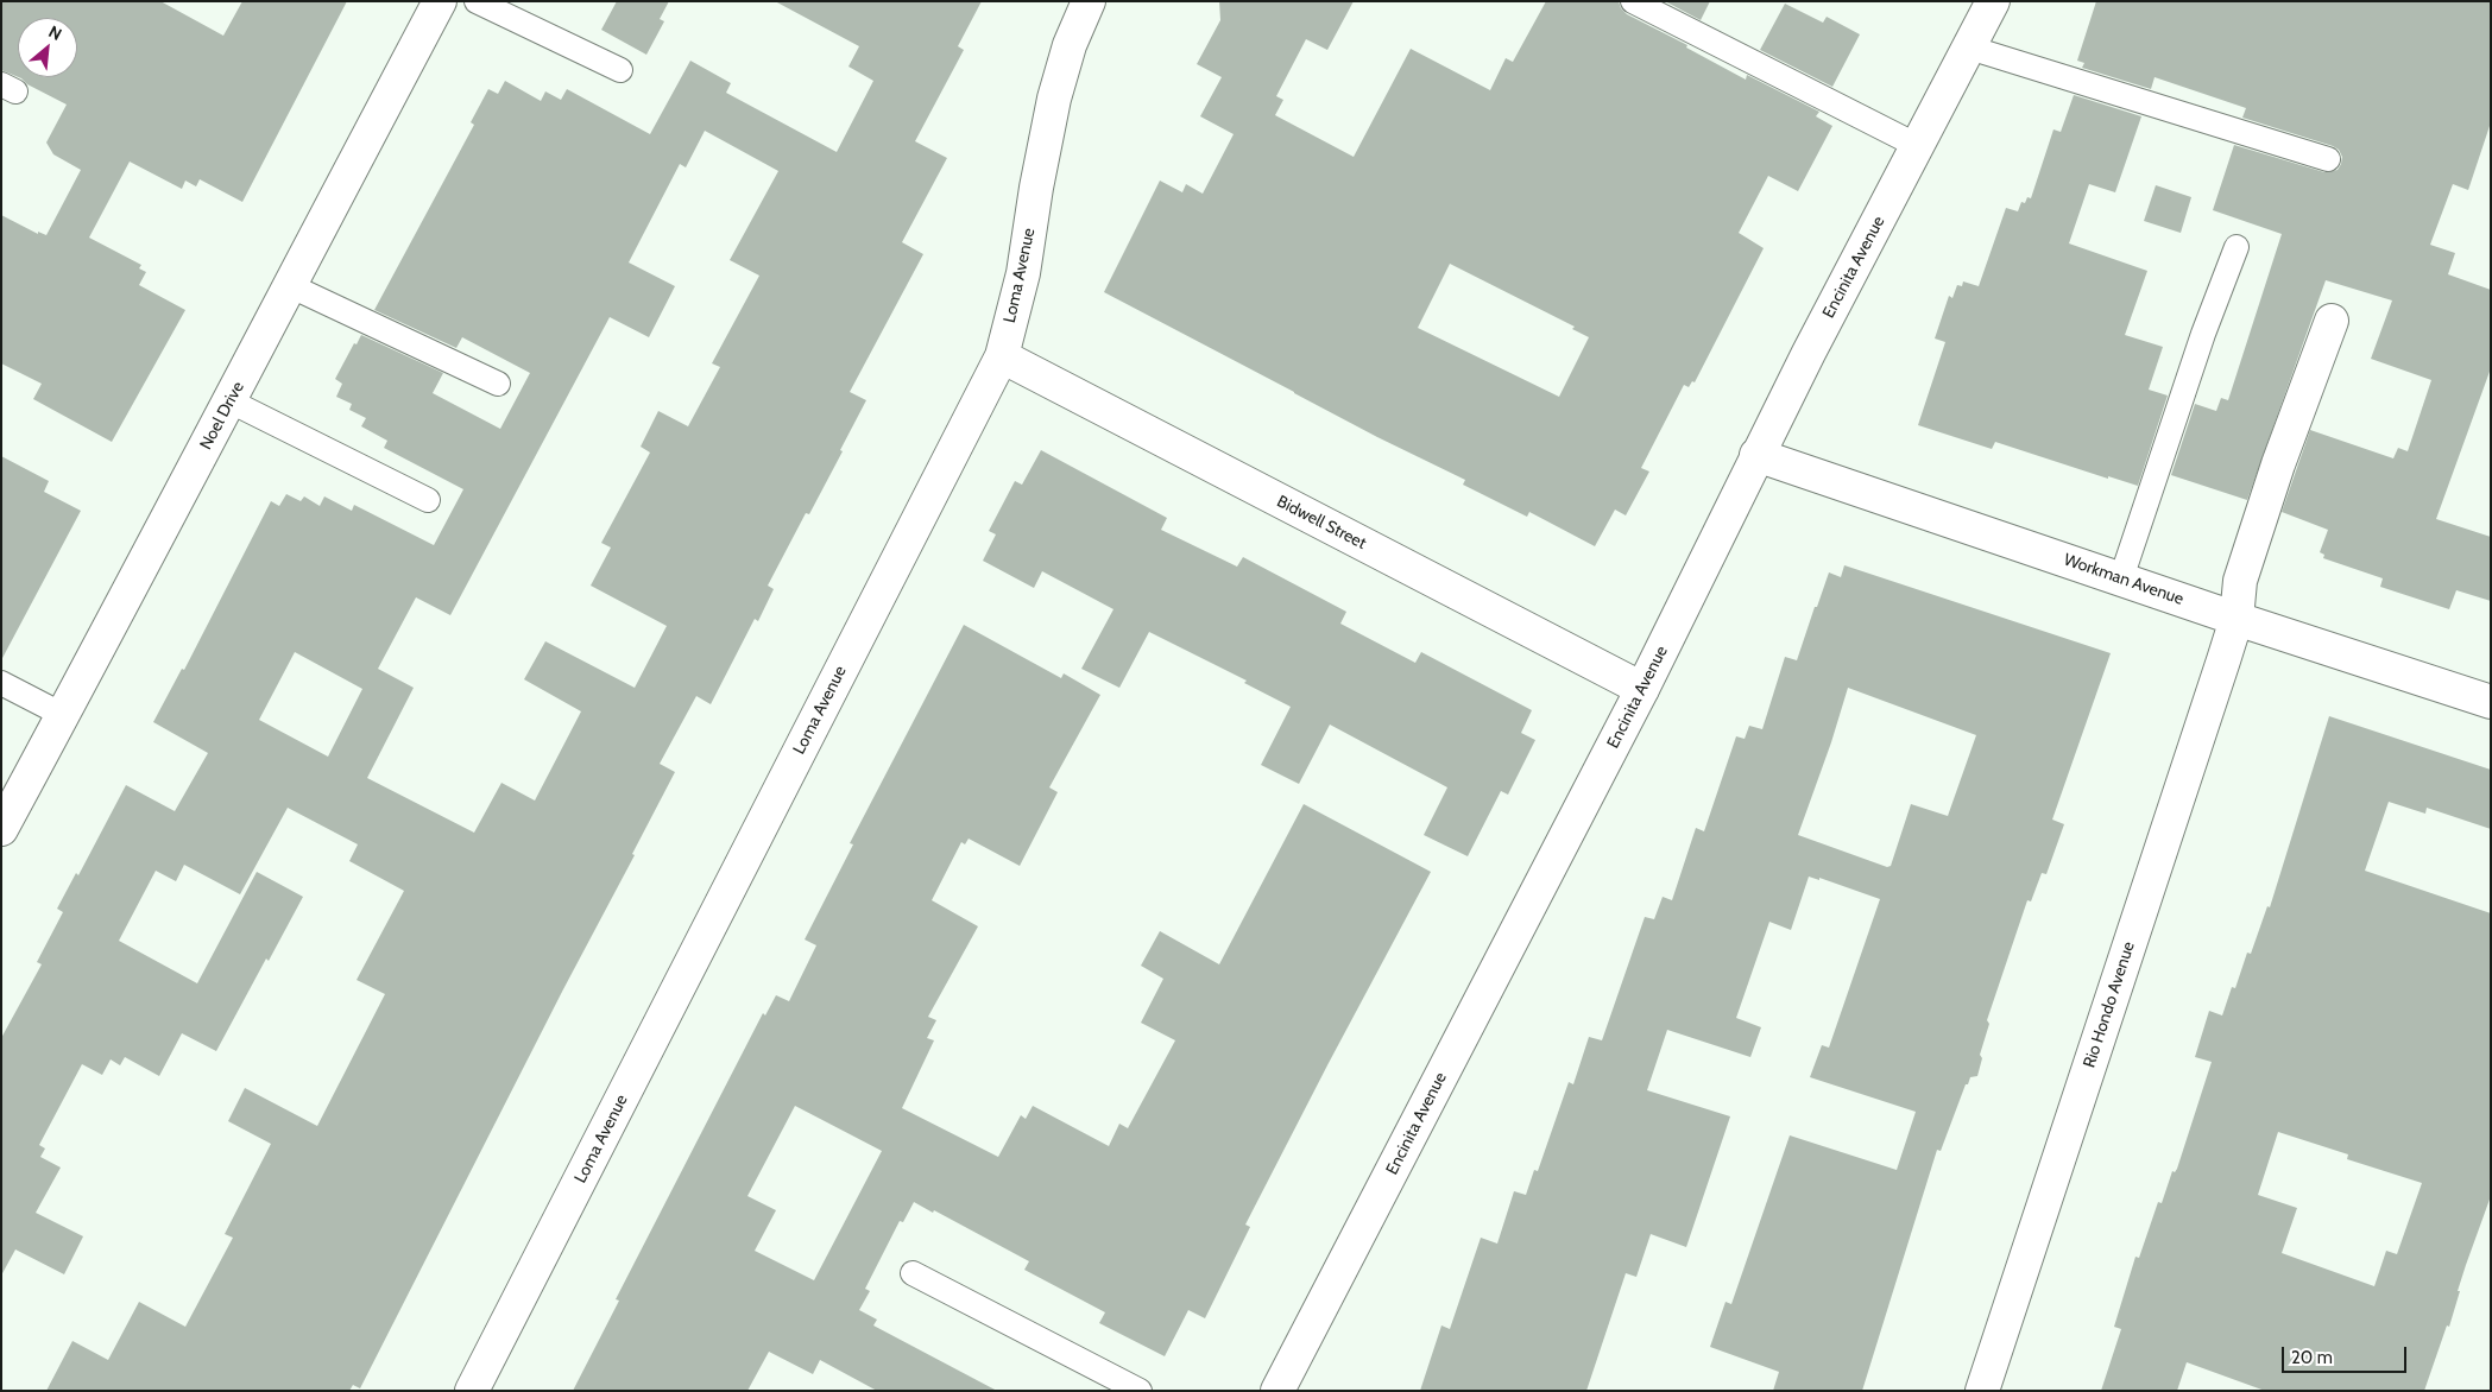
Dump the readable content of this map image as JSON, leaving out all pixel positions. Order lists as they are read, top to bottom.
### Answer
{
  "streets": {
    "street": [
      "Encinita Avenue",
      "Loma Avenue",
      "Noel Drive",
      "Bidwell Street",
      "Workman Avenue",
      "Rio Hondo Avenue"
    ]
  },
  "crossings": [
    ["Encinita Avenue", "Bidwell Street"],
    ["Encinita Avenue", "Workman Avenue"],
    ["Loma Avenue", "Bidwell Street"],
    ["Workman Avenue", "Rio Hondo Avenue"]
  ],
  "scale_bar": "20 m",
  "north": "top right"
}
